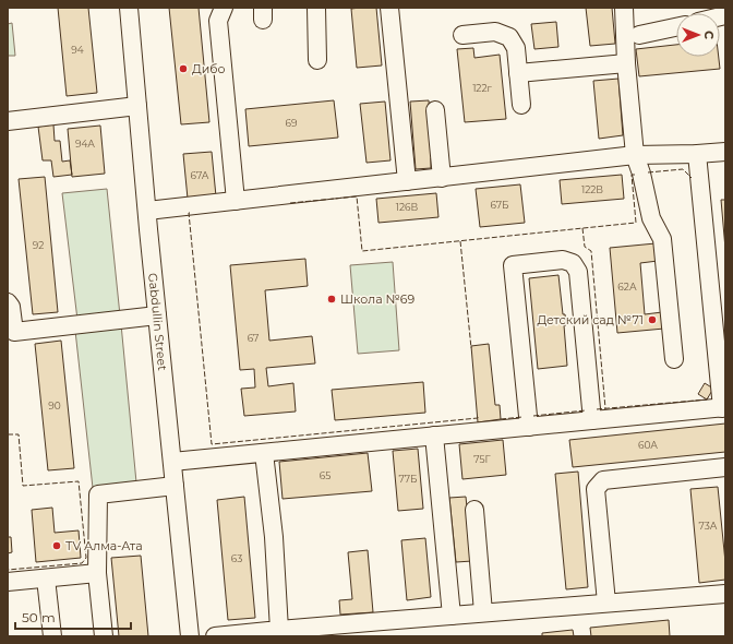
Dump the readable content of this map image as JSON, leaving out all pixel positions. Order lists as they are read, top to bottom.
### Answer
{
  "streets": {
    "street": ["Gabdullin Street"]
  },
  "places": [
    "Дибо",
    "Школа №69",
    "Детский сад №71",
    "ТV Алма-Ата"
  ],
  "house_numbers": [
    "94",
    "122г",
    "69",
    "94А",
    "67А",
    "122В",
    "67Б",
    "126В",
    "92",
    "62А",
    "67",
    "90",
    "60А",
    "75Г",
    "65",
    "77Б",
    "73А",
    "63"
  ],
  "scale_bar": "50 m",
  "north": "right"
}
